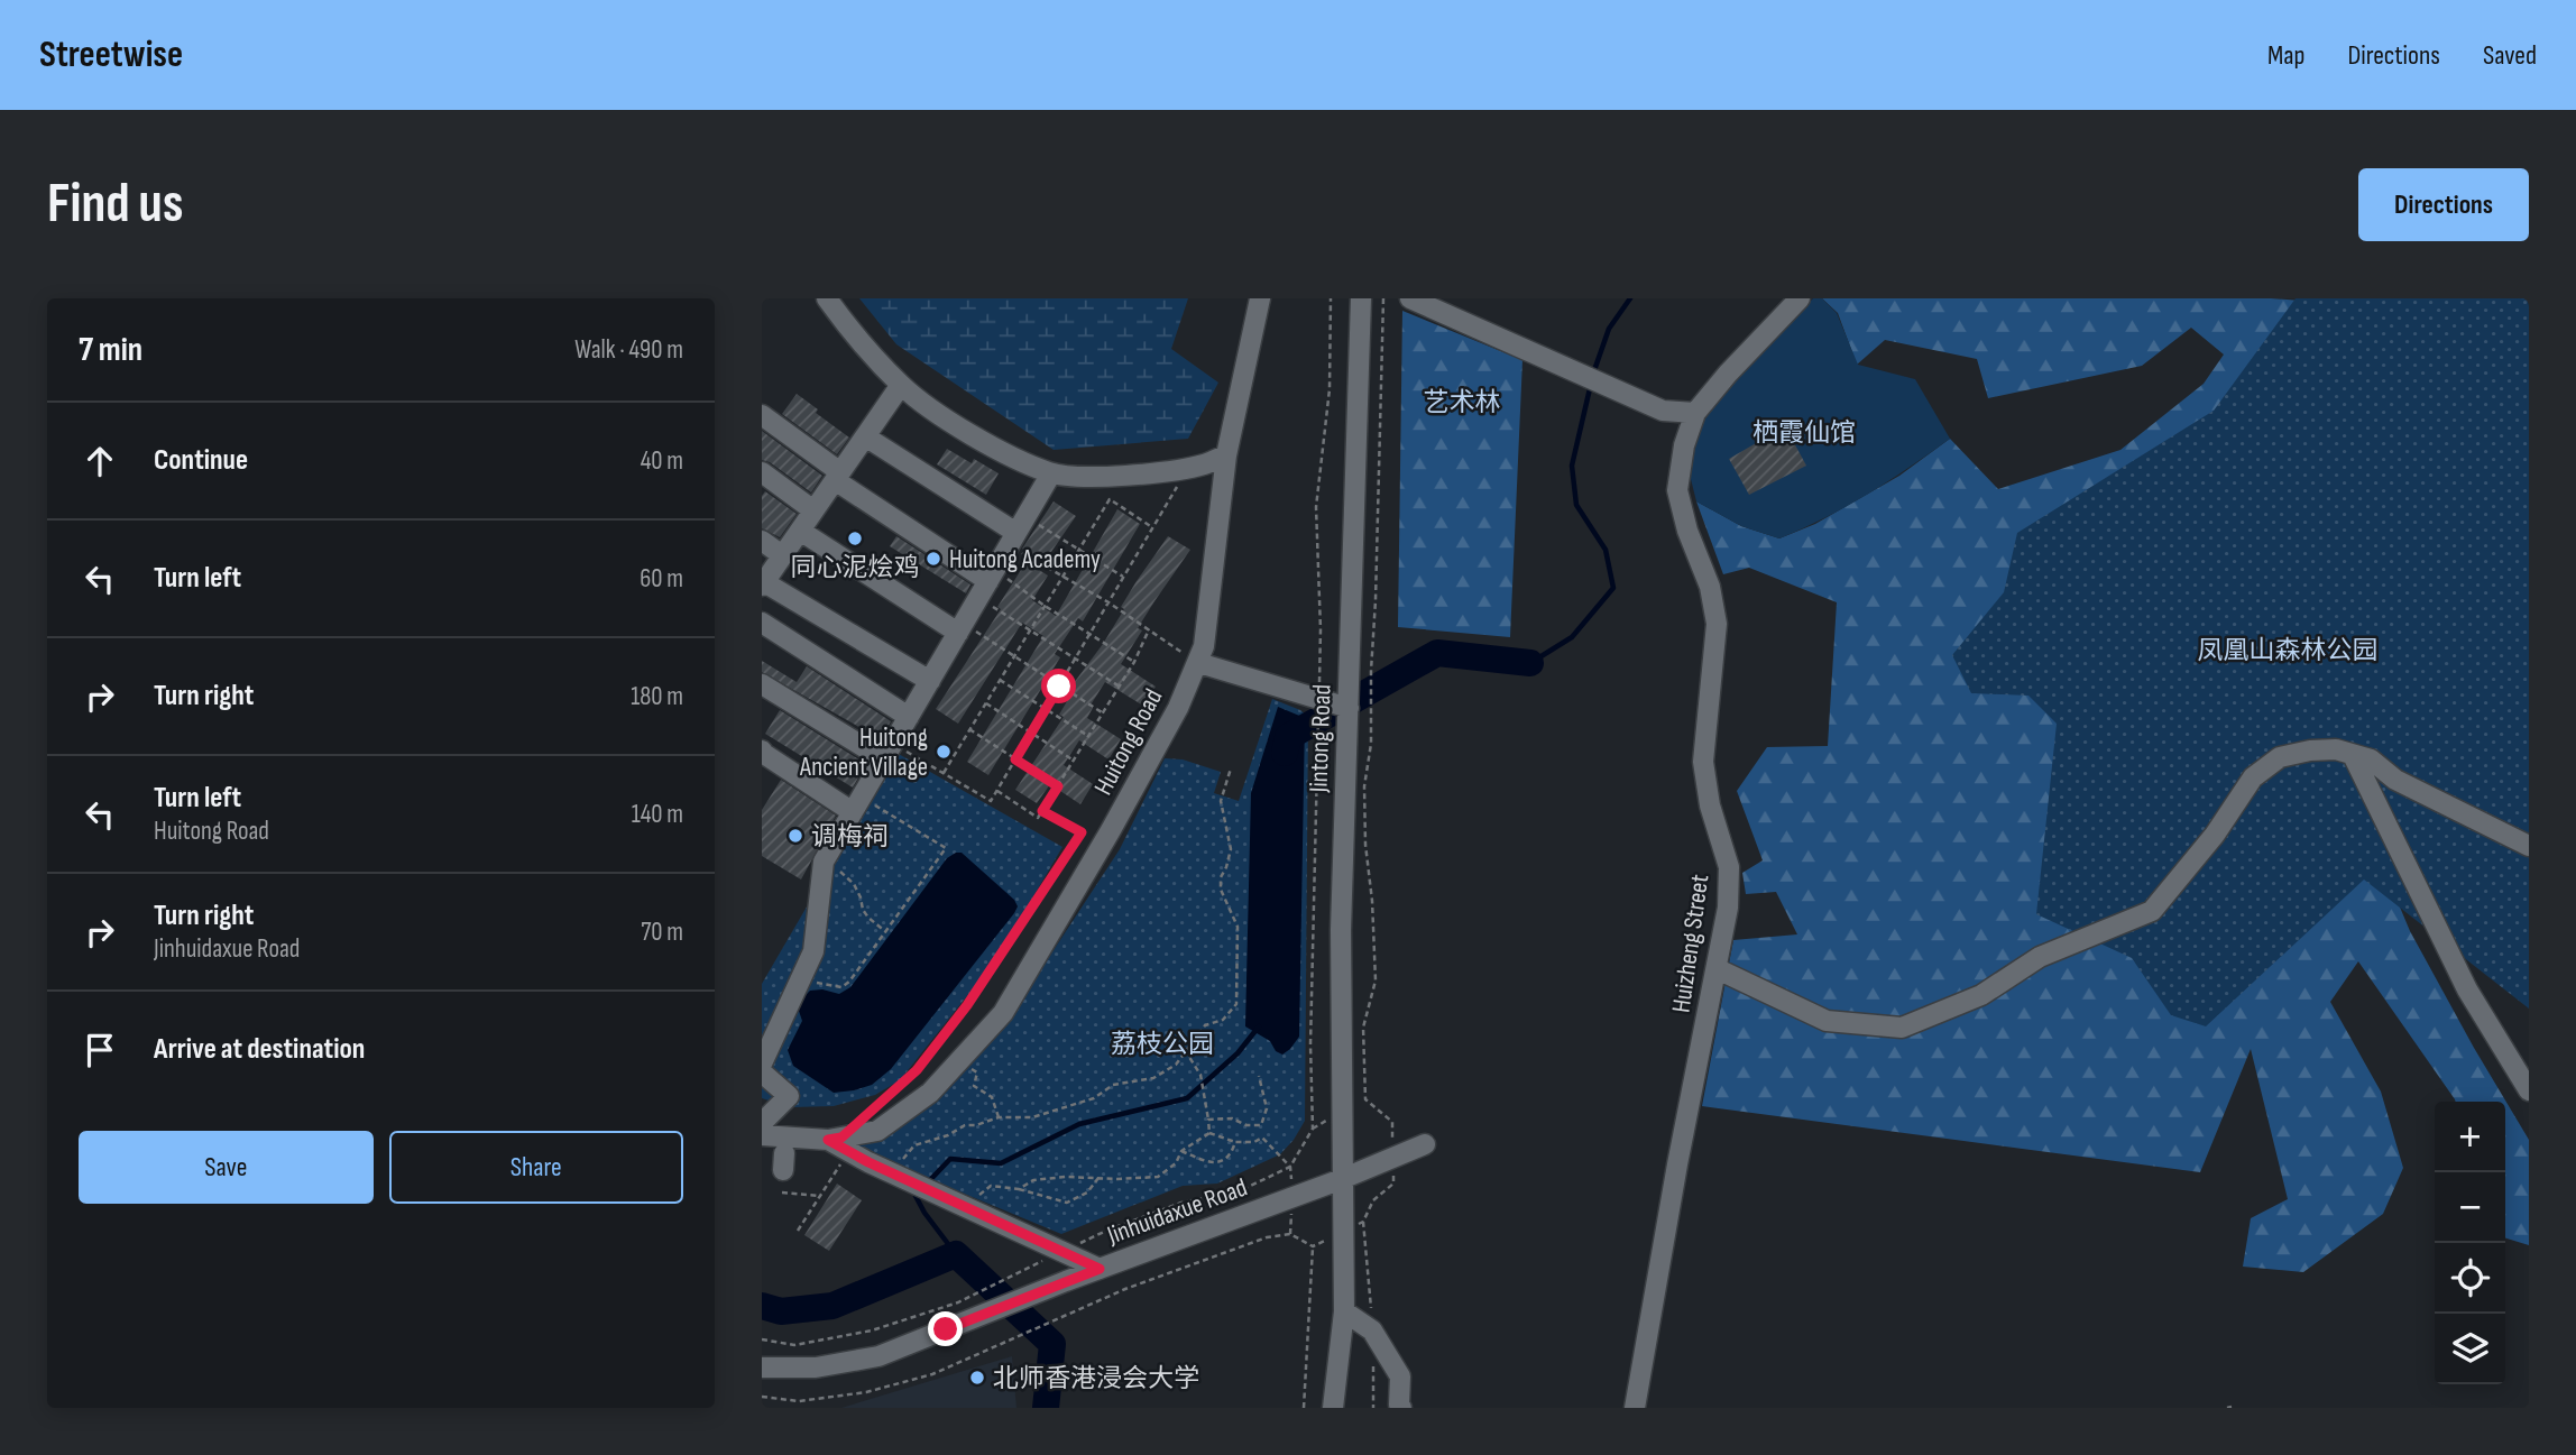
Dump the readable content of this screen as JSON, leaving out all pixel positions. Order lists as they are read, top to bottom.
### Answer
{
  "streets": {
    "street": [
      "Jintong Road",
      "Huitong Road",
      "Huizheng Street",
      "Jinhuidaxue Road"
    ]
  },
  "crossings": [
    ["Jintong Road", "Jinhuidaxue Road"],
    ["Huitong Road", "Jinhuidaxue Road"]
  ],
  "parks": [
    "艺术林",
    "栖霞仙馆",
    "凤凰山森林公园",
    "荔枝公园"
  ],
  "places": [
    "同心泥烩鸡",
    "Huitong Academy",
    "Huitong Ancient Village",
    "调梅祠",
    "北师香港浸会大学"
  ],
  "page": {
    "header": "Streetwise",
    "nav": ["Map", "Directions", "Saved"],
    "buttons": [
      "Directions",
      ["Save", "Share"]
    ],
    "title": "Find us",
    "heading": ["7 min", "Walk · 490 m"],
    "list": [
      ["Continue", "40 m"],
      ["Turn left", "60 m"],
      ["Turn right", "180 m"],
      ["Turn left", "Huitong Road", "140 m"],
      ["Turn right", "Jinhuidaxue Road", "70 m"],
      "Arrive at destination"
    ],
    "map_buttons": ["+", "−"]
  }
}
